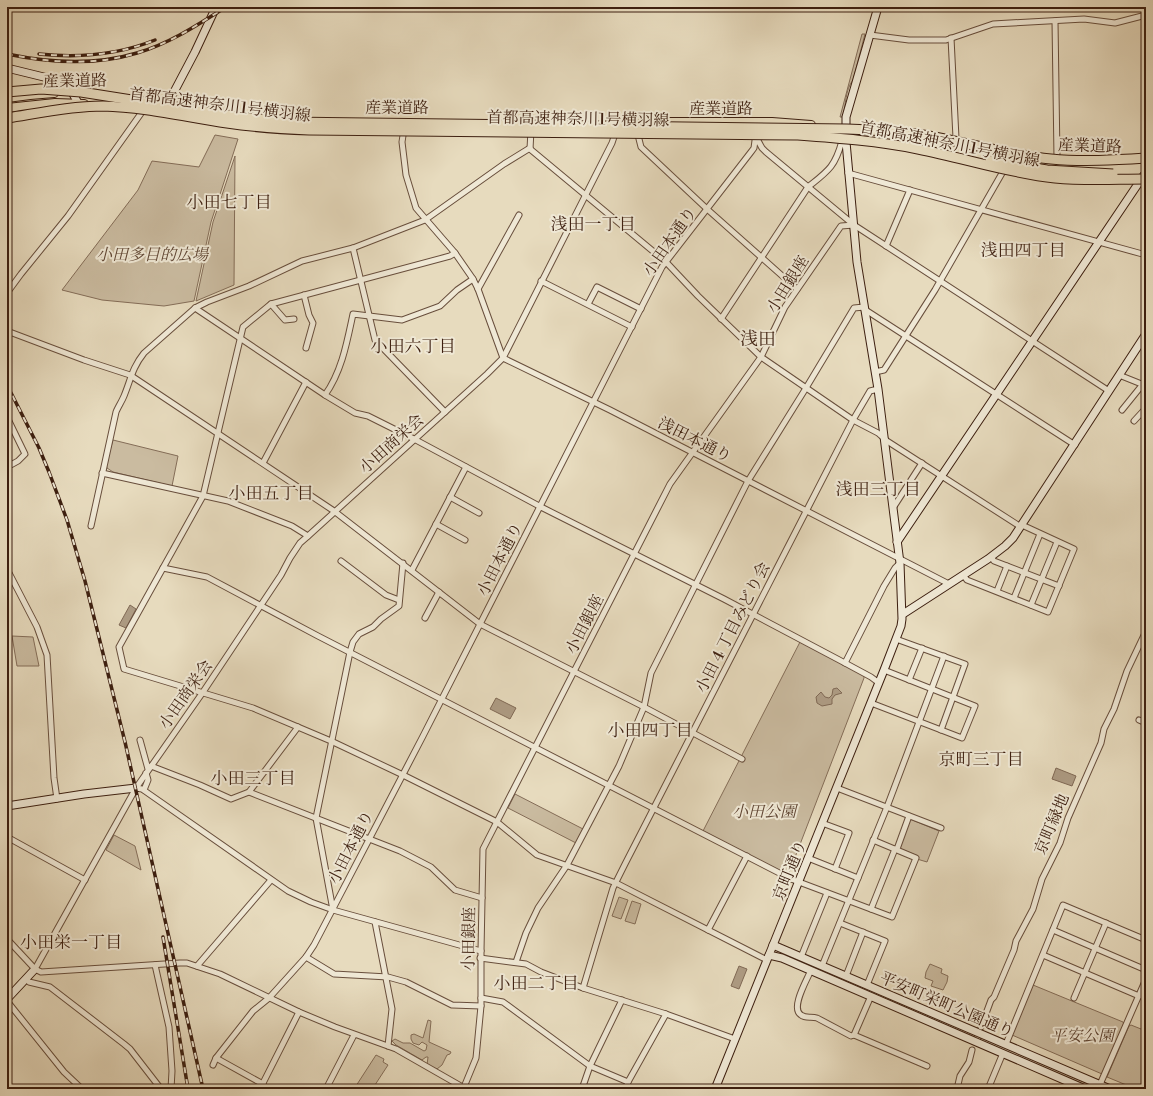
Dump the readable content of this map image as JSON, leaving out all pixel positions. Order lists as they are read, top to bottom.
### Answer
{
  "streets": {
    "highway": ["首都高速神奈川1号横羽線"],
    "main road": ["産業道路"],
    "street": [
      "小田本通り",
      "小田銀座",
      "浅田本通り",
      "小田商栄会",
      "小田 4 丁目みどり会",
      "京町緑地",
      "京町通り",
      "平安町栄町公園通り"
    ]
  },
  "crossings": [
    ["産業道路", "首都高速神奈川1号横羽線"],
    ["産業道路", "小田本通り"],
    ["産業道路", "小田商栄会"],
    ["産業道路", "京町通り"],
    ["小田本通り", "浅田本通り"],
    ["小田銀座", "浅田本通り"],
    ["小田銀座", "京町通り"],
    ["浅田本通り", "小田商栄会"],
    ["浅田本通り", "小田 4 丁目みどり会"],
    ["浅田本通り", "京町通り"],
    ["小田 4 丁目みどり会", "京町通り"],
    ["京町通り", "平安町栄町公園通り"]
  ],
  "districts": [
    "小田七丁目",
    "浅田一丁目",
    "浅田四丁目",
    "浅田",
    "小田六丁目",
    "浅田三丁目",
    "小田五丁目",
    "小田四丁目",
    "京町三丁目",
    "小田三丁目",
    "小田栄一丁目",
    "小田二丁目"
  ],
  "parks": ["小田多目的広場", "小田公園", "平安公園"]
}
